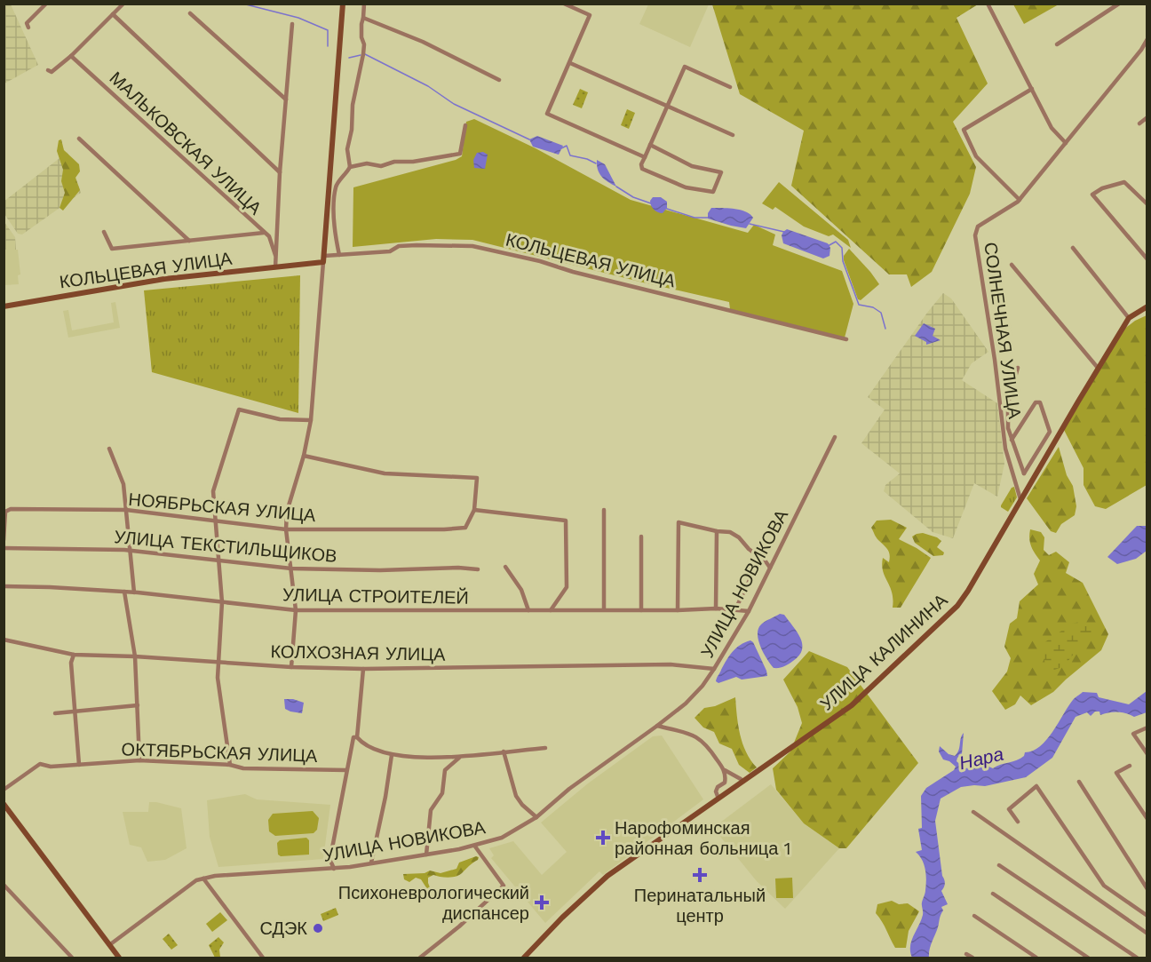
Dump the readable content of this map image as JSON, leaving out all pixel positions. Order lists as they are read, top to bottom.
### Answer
{
  "streets": {
    "street": [
      "МАЛЬКОВСКАЯ УЛИЦА",
      "КОЛЬЦЕВАЯ УЛИЦА",
      "СОЛНЕЧНАЯ УЛИЦА",
      "НОЯБРЬСКАЯ УЛИЦА",
      "УЛИЦА ТЕКСТИЛЬЩИКОВ",
      "УЛИЦА НОВИКОВА",
      "УЛИЦА СТРОИТЕЛЕЙ",
      "УЛИЦА КАЛИНИНА",
      "КОЛХОЗНАЯ УЛИЦА",
      "ОКТЯБРЬСКАЯ УЛИЦА"
    ]
  },
  "crossings": [
    ["СОЛНЕЧНАЯ УЛИЦА", "УЛИЦА КАЛИНИНА"],
    ["УЛИЦА НОВИКОВА", "УЛИЦА СТРОИТЕЛЕЙ"],
    ["УЛИЦА НОВИКОВА", "КОЛХОЗНАЯ УЛИЦА"]
  ],
  "water": ["Нара"],
  "places": {
    "health": ["Нарофоминская районная больница 1", "Перинатальный центр", "Психоневрологический диспансер"],
    "other": ["СДЭК"]
  }
}
